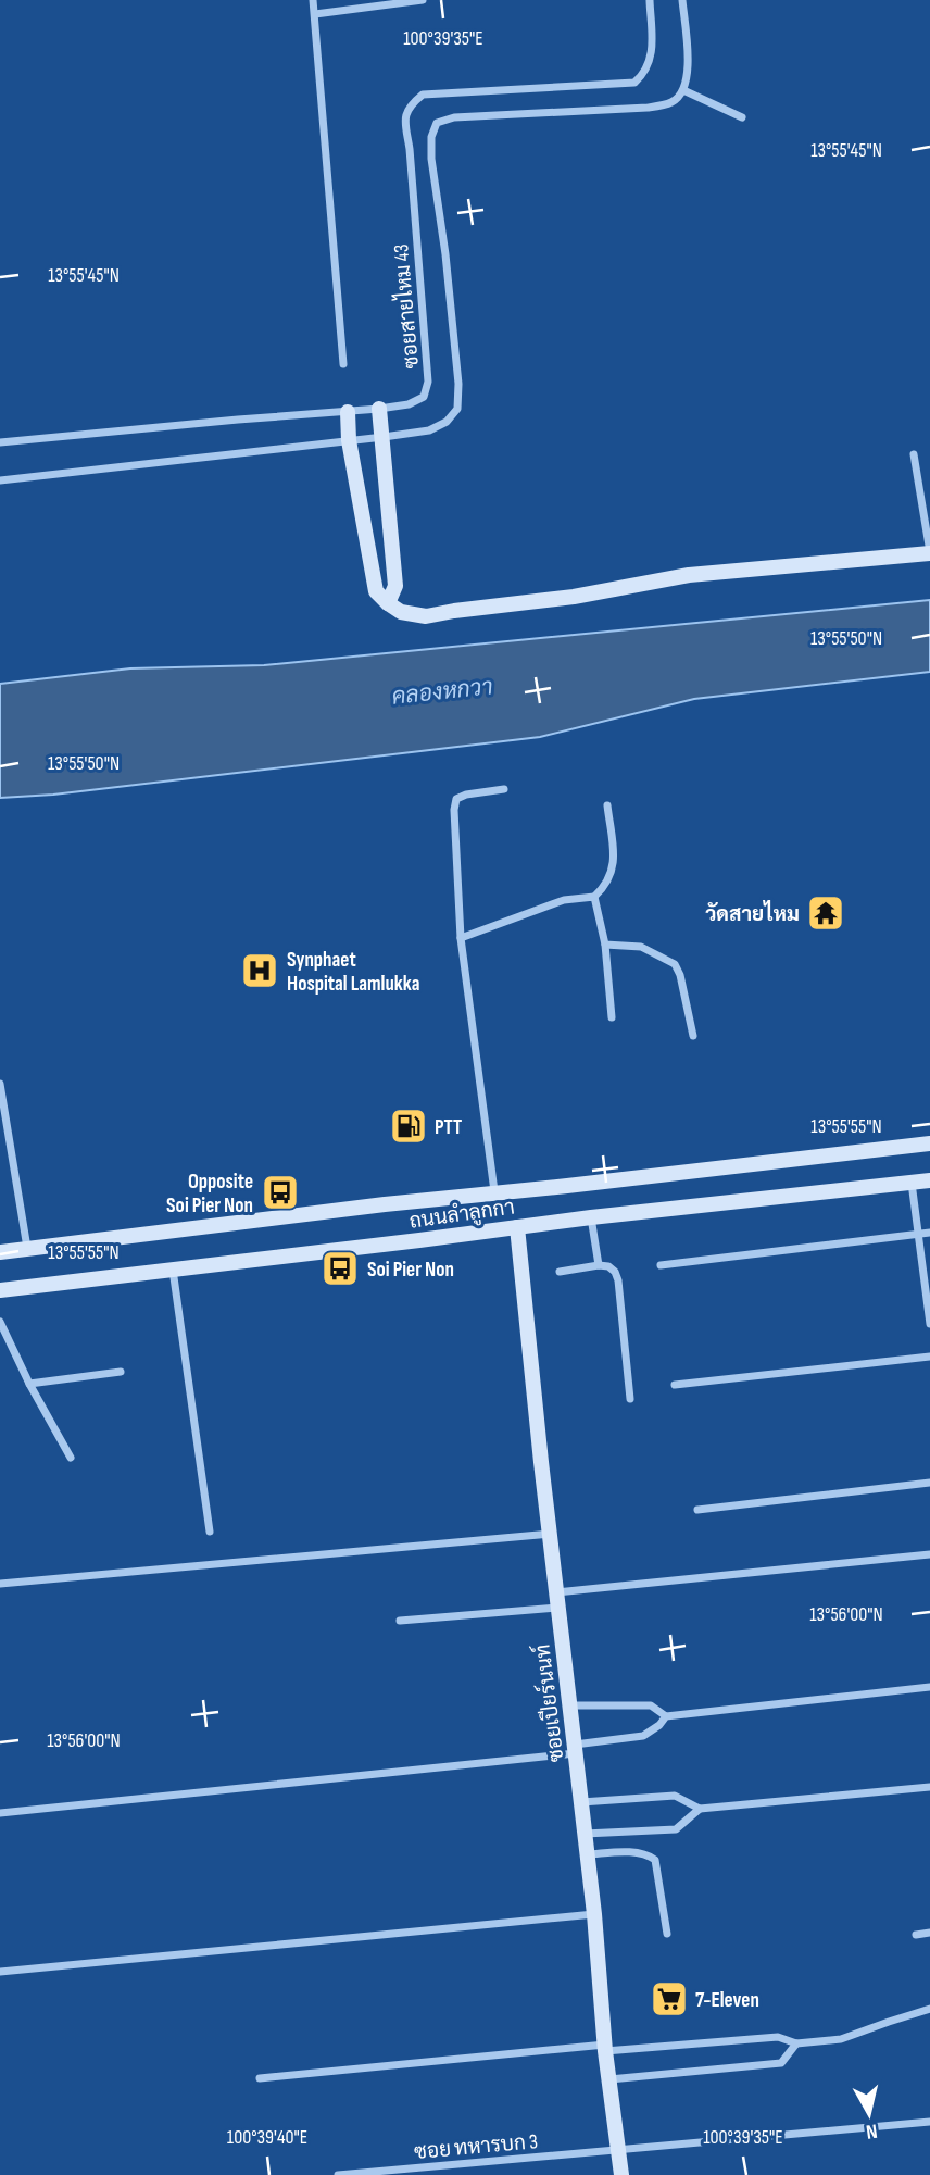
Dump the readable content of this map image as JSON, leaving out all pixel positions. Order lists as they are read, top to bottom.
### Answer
{
  "streets": {
    "street": [
      "ซอยสายไหม 43",
      "ถนนลำลูกกา",
      "ซอยเปียร์นนท์",
      "ซอย ทหารบก 3"
    ]
  },
  "crossings": [
    ["ถนนลำลูกกา", "ซอยเปียร์นนท์"],
    ["ซอยเปียร์นนท์", "ซอย ทหารบก 3"]
  ],
  "water": ["คลองหกวา"],
  "places": {
    "temple": ["วัดสายไหม"],
    "hospital": ["Synphaet Hospital Lamlukka"],
    "fuel station": ["PTT"],
    "bus stop": ["Opposite Soi Pier Non", "Soi Pier Non"],
    "supermarket": ["7-Eleven"]
  },
  "north": "bottom",
  "coordinates": [
    "100°39'35\"E",
    "13°55'45\"N",
    "13°55'50\"N",
    "13°55'55\"N",
    "13°56'00\"N",
    "100°39'40\"E"
  ]
}
